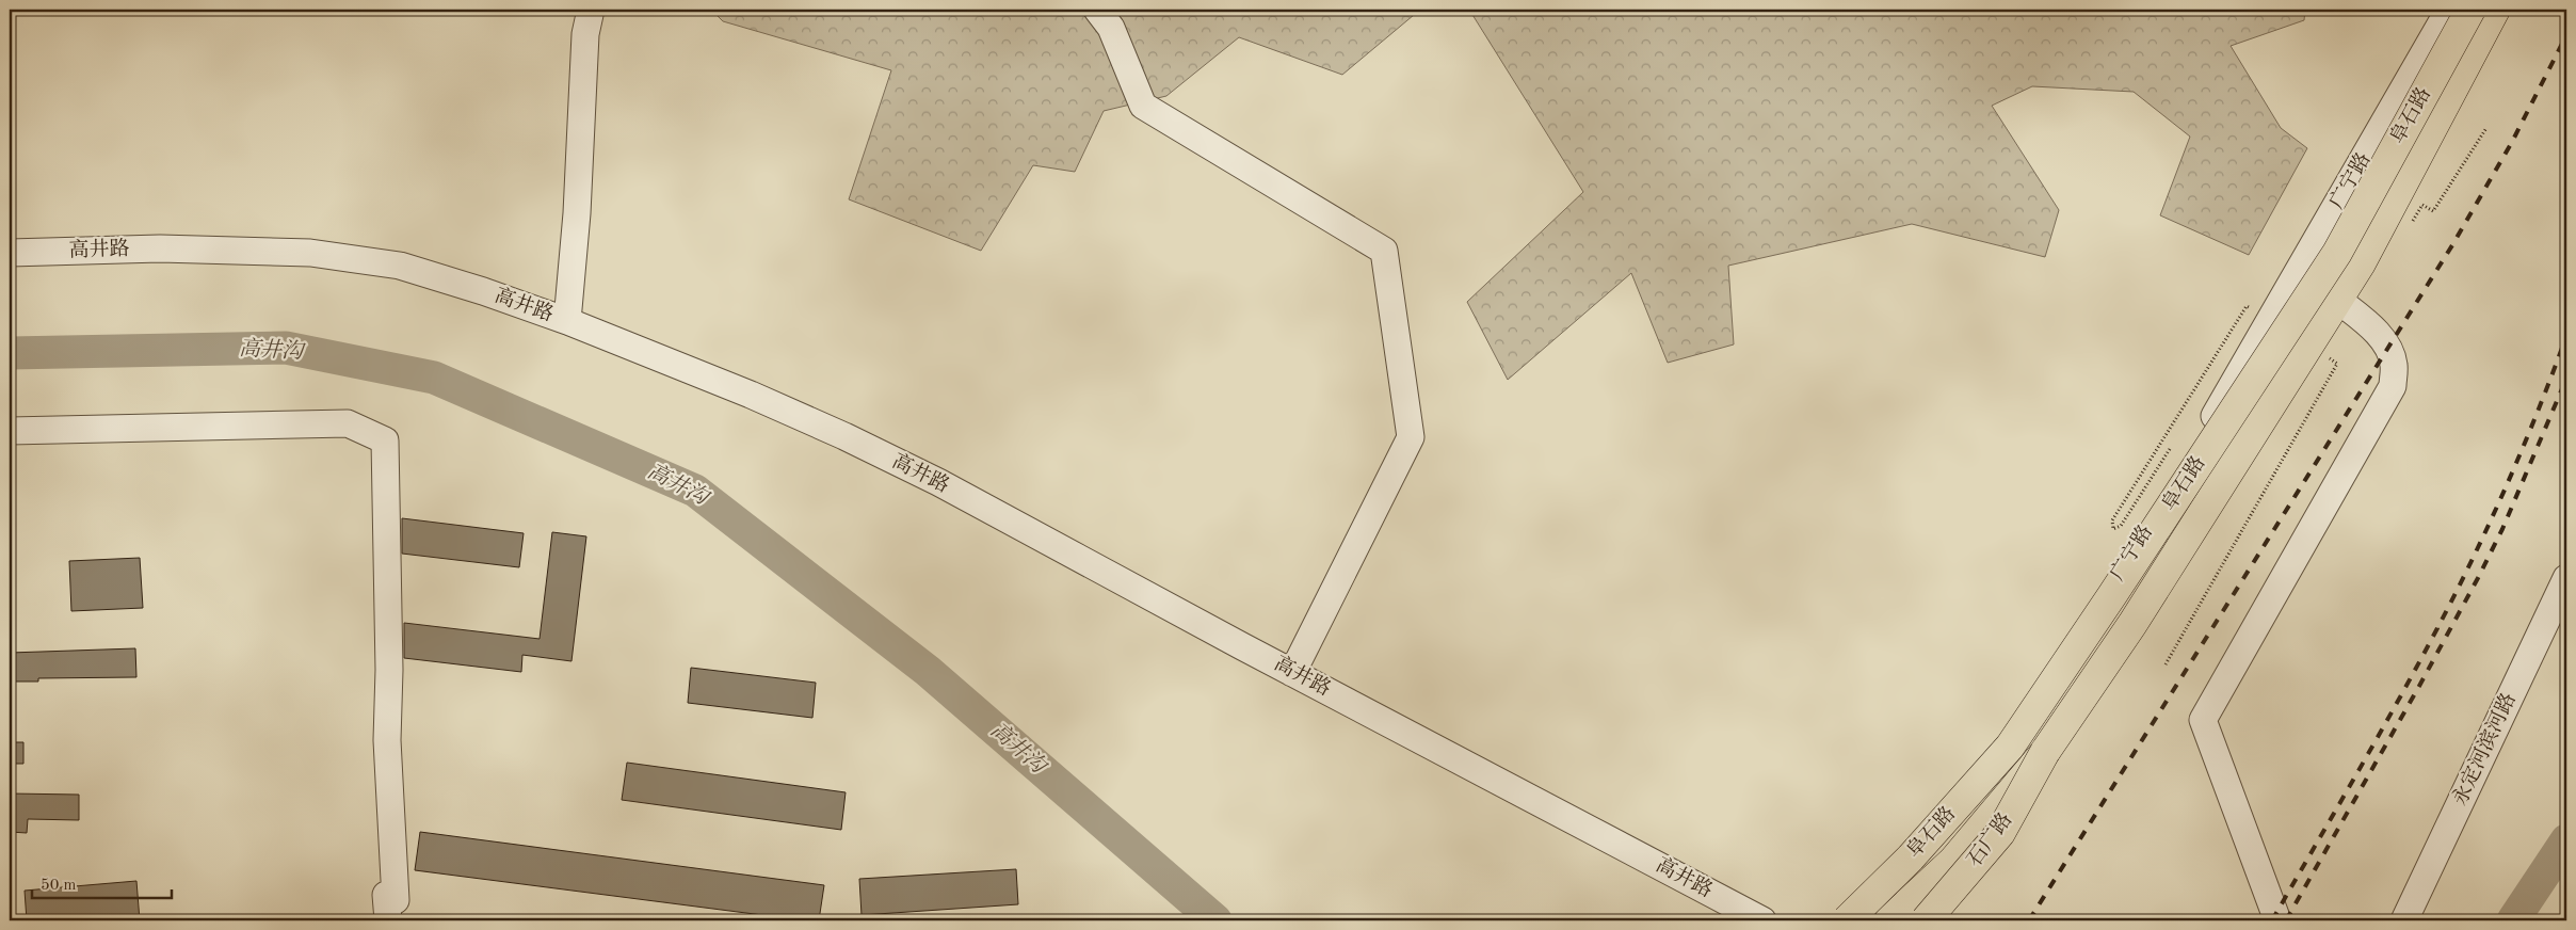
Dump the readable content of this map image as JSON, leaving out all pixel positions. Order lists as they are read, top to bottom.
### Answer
{
  "streets": {
    "main road": ["阜石路", "石广路"],
    "street": ["广宁路", "高井路", "永定河滨河路"]
  },
  "crossings": [
    ["阜石路", "广宁路"],
    ["阜石路", "石广路"]
  ],
  "water": ["高井沟"],
  "scale_bar": "50 m"
}
